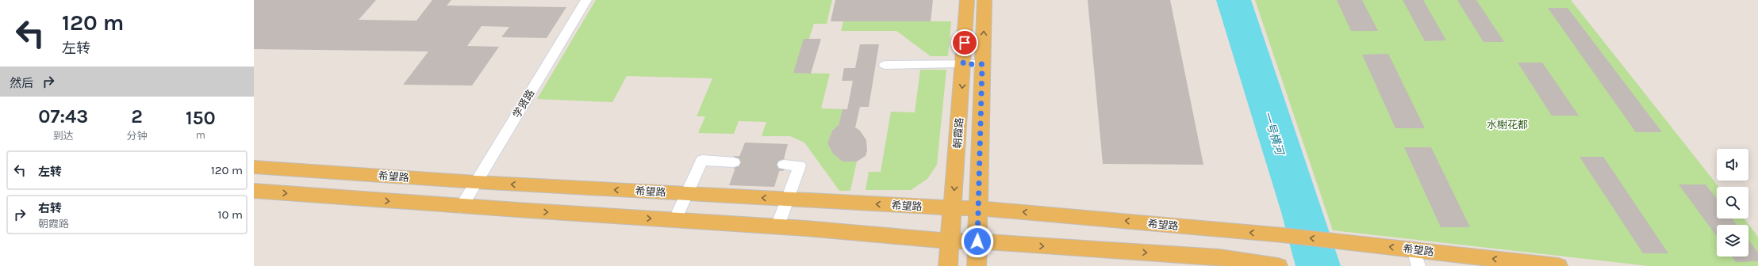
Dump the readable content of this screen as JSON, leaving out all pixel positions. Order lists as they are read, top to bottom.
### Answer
{
  "streets": {
    "main road": ["朝霞路", "希望路"],
    "street": ["学贤路"]
  },
  "crossings": [
    ["学贤路", "希望路"],
    ["朝霞路", "希望路"]
  ],
  "water": ["一号横河"],
  "parks": ["水榭花都"],
  "page": {
    "turn": ["120 m", "左转"],
    "then": "然后",
    "eta": [
      "07:43",
      "到达",
      "2",
      "分钟",
      "150",
      "m"
    ],
    "list": [
      {
        "name": "左转",
        "value": "120 m"
      },
      {
        "name": "右转",
        "note": "朝霞路",
        "value": "10 m"
      }
    ]
  }
}
